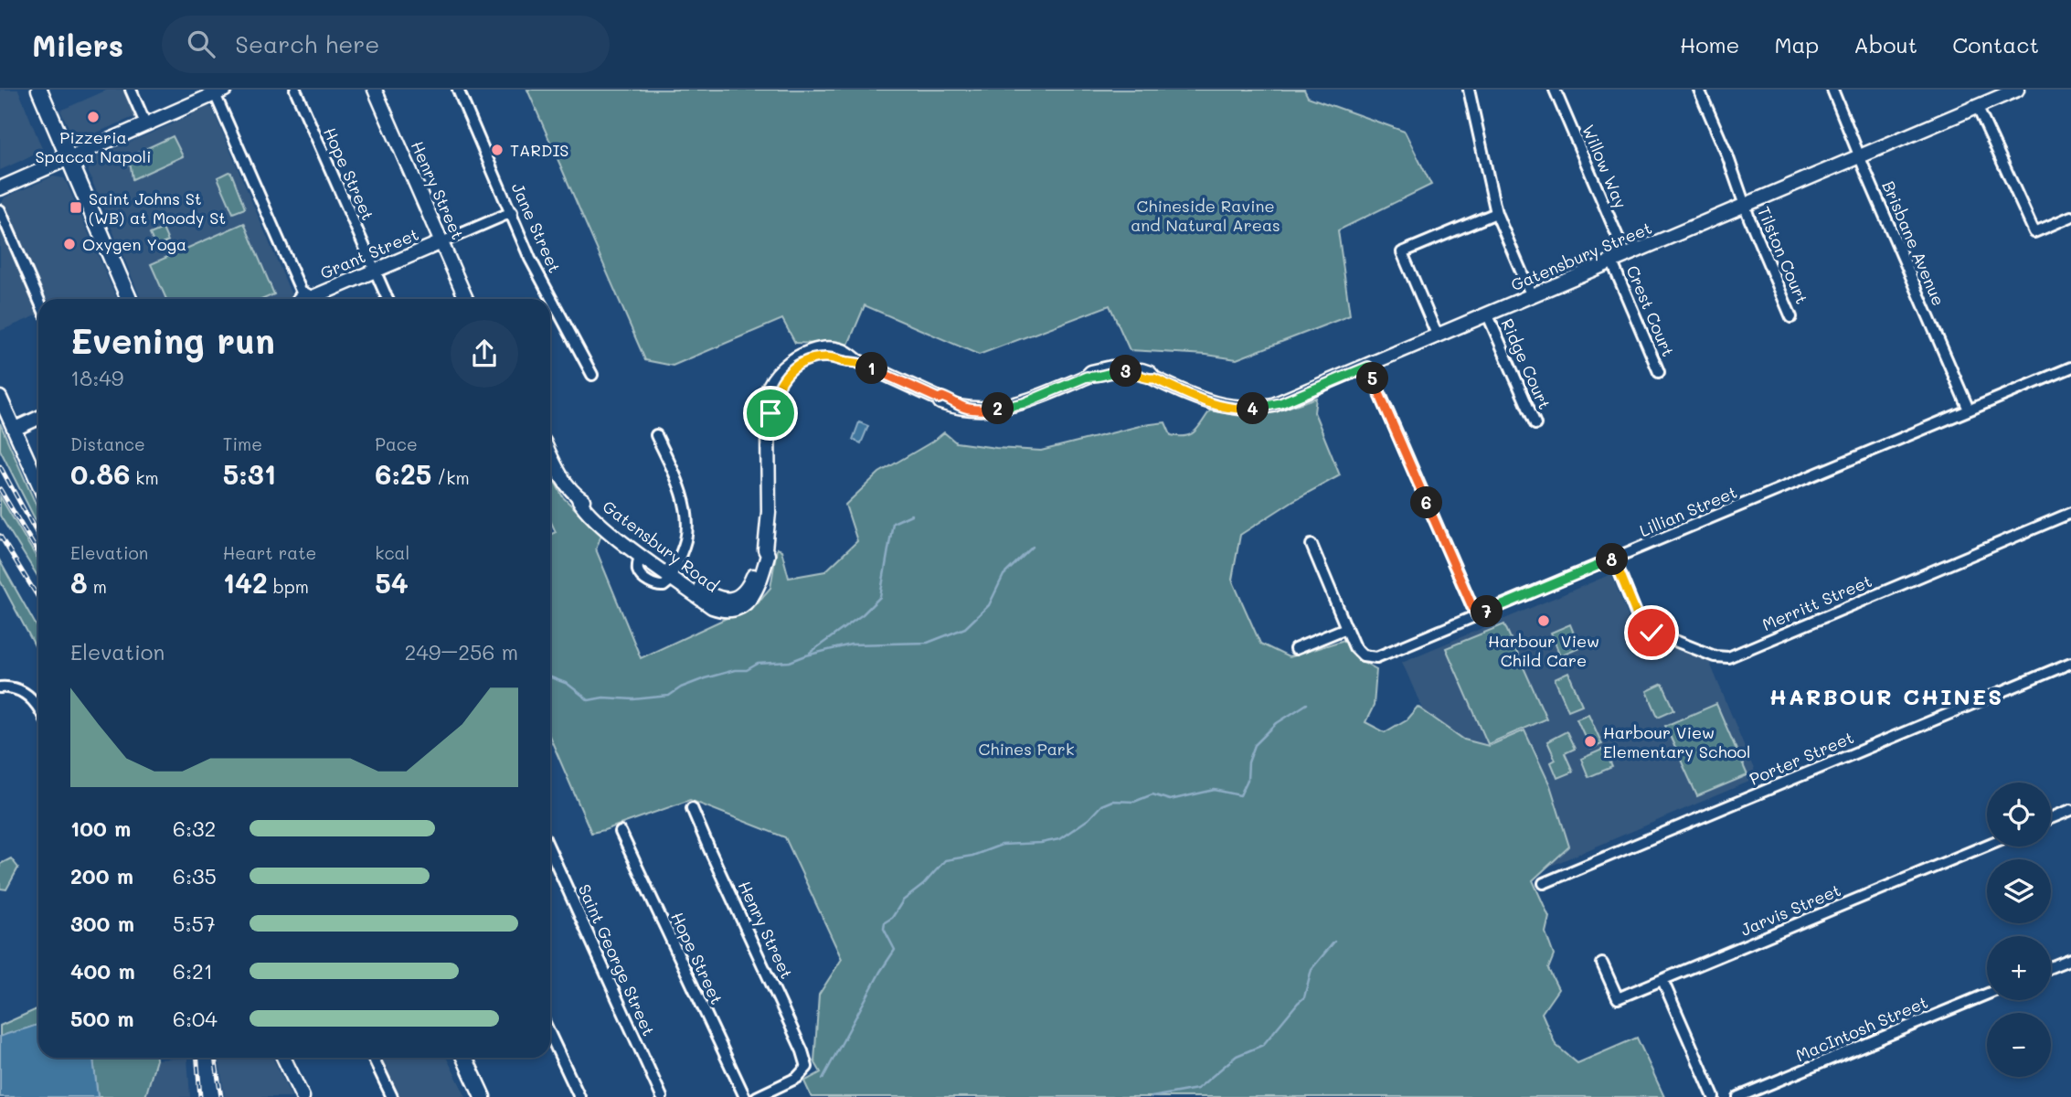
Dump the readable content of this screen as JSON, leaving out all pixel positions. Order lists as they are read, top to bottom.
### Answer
{
  "streets": {
    "street": [
      "Willow Way",
      "Hope Street",
      "Henry Street",
      "Jane Street",
      "Brisbane Avenue",
      "Grant Street",
      "Tilston Court",
      "Gatensbury Street",
      "Crest Court",
      "Ridge Court",
      "Lillian Street",
      "Gatensbury Road",
      "Merritt Street",
      "Porter Street",
      "Jarvis Street",
      "Saint George Street",
      "MacIntosh Street"
    ]
  },
  "crossings": [
    ["Willow Way", "Gatensbury Street"],
    ["Hope Street", "Grant Street"],
    ["Henry Street", "Grant Street"],
    ["Jane Street", "Grant Street"],
    ["Brisbane Avenue", "Gatensbury Street"],
    ["Brisbane Avenue", "Lillian Street"],
    ["Tilston Court", "Gatensbury Street"],
    ["Gatensbury Street", "Crest Court"],
    ["Gatensbury Street", "Ridge Court"],
    ["Gatensbury Street", "Gatensbury Road"],
    ["Lillian Street", "Merritt Street"]
  ],
  "districts": ["HARBOUR CHINES"],
  "parks": ["Chineside Ravine and Natural Areas", "Chines Park"],
  "places": {
    "other": [
      "Pizzeria Spacca Napoli",
      "TARDIS",
      "Oxygen Yoga",
      "Harbour View Child Care",
      "Harbour View Elementary School"
    ],
    "transit": ["Saint Johns St (WB) at Moody St"]
  },
  "page": {
    "header": "Milers",
    "search": "Search here",
    "nav": [
      "Home",
      "Map",
      "About",
      "Contact"
    ],
    "heading": ["Evening run", "18:49"],
    "pins": [
      "1",
      "3",
      "5",
      "2",
      "4",
      "6",
      "8",
      "7"
    ],
    "stats": [
      ["Distance", "0.86 km"],
      ["Time", "5:31"],
      ["Pace", "6:25 /km"],
      ["Elevation", "8 m"],
      ["Heart rate", "142 bpm"],
      ["kcal", "54"]
    ],
    "chart": ["Elevation", "249–256 m"],
    "map_buttons": ["+", "−"],
    "list": [
      {
        "name": "100 m",
        "note": "6:32"
      },
      {
        "name": "200 m",
        "note": "6:35"
      },
      {
        "name": "300 m",
        "note": "5:57"
      },
      {
        "name": "400 m",
        "note": "6:21"
      },
      {
        "name": "500 m",
        "note": "6:04"
      }
    ]
  }
}
